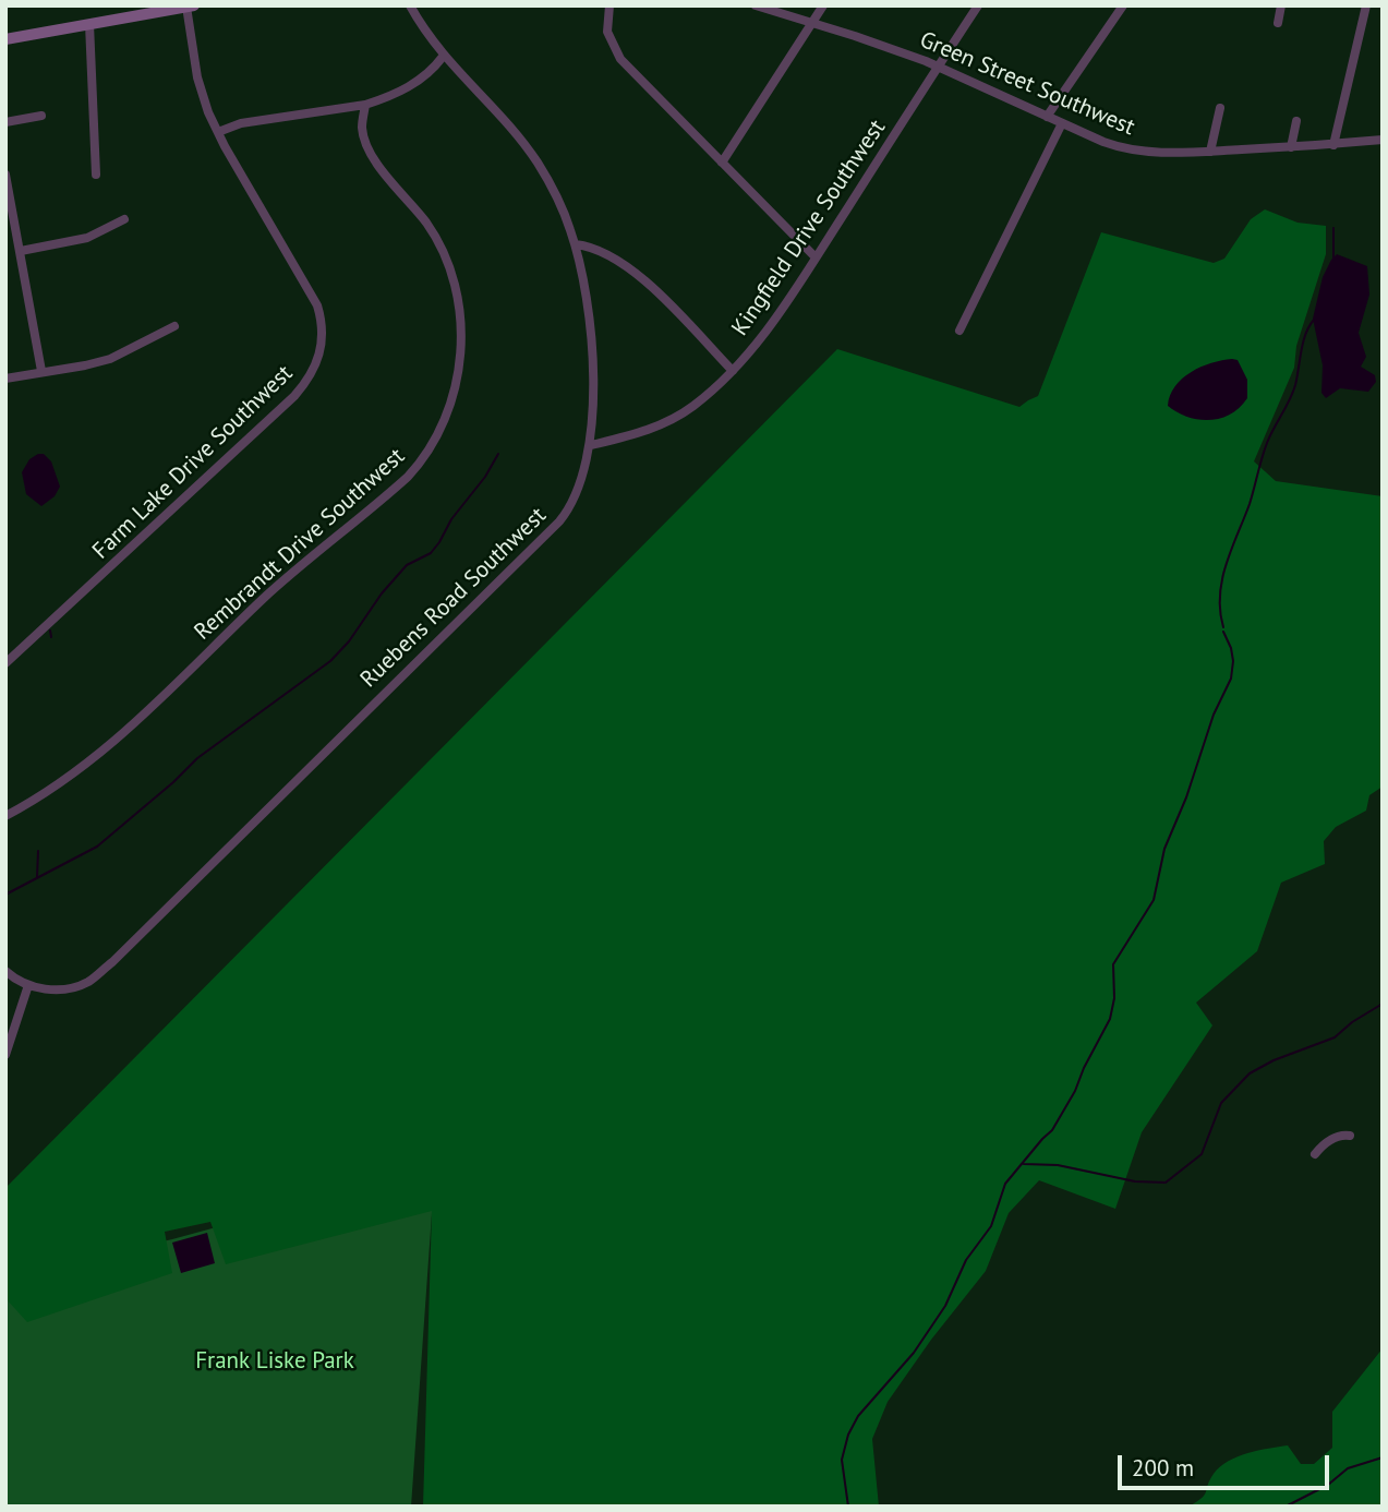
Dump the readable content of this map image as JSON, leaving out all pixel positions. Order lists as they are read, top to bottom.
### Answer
{
  "streets": {
    "street": [
      "Green Street Southwest",
      "Kingfield Drive Southwest",
      "Farm Lake Drive Southwest",
      "Rembrandt Drive Southwest",
      "Ruebens Road Southwest"
    ]
  },
  "crossings": [
    ["Green Street Southwest", "Kingfield Drive Southwest"],
    ["Kingfield Drive Southwest", "Ruebens Road Southwest"]
  ],
  "parks": ["Frank Liske Park"],
  "scale_bar": "200 m"
}
